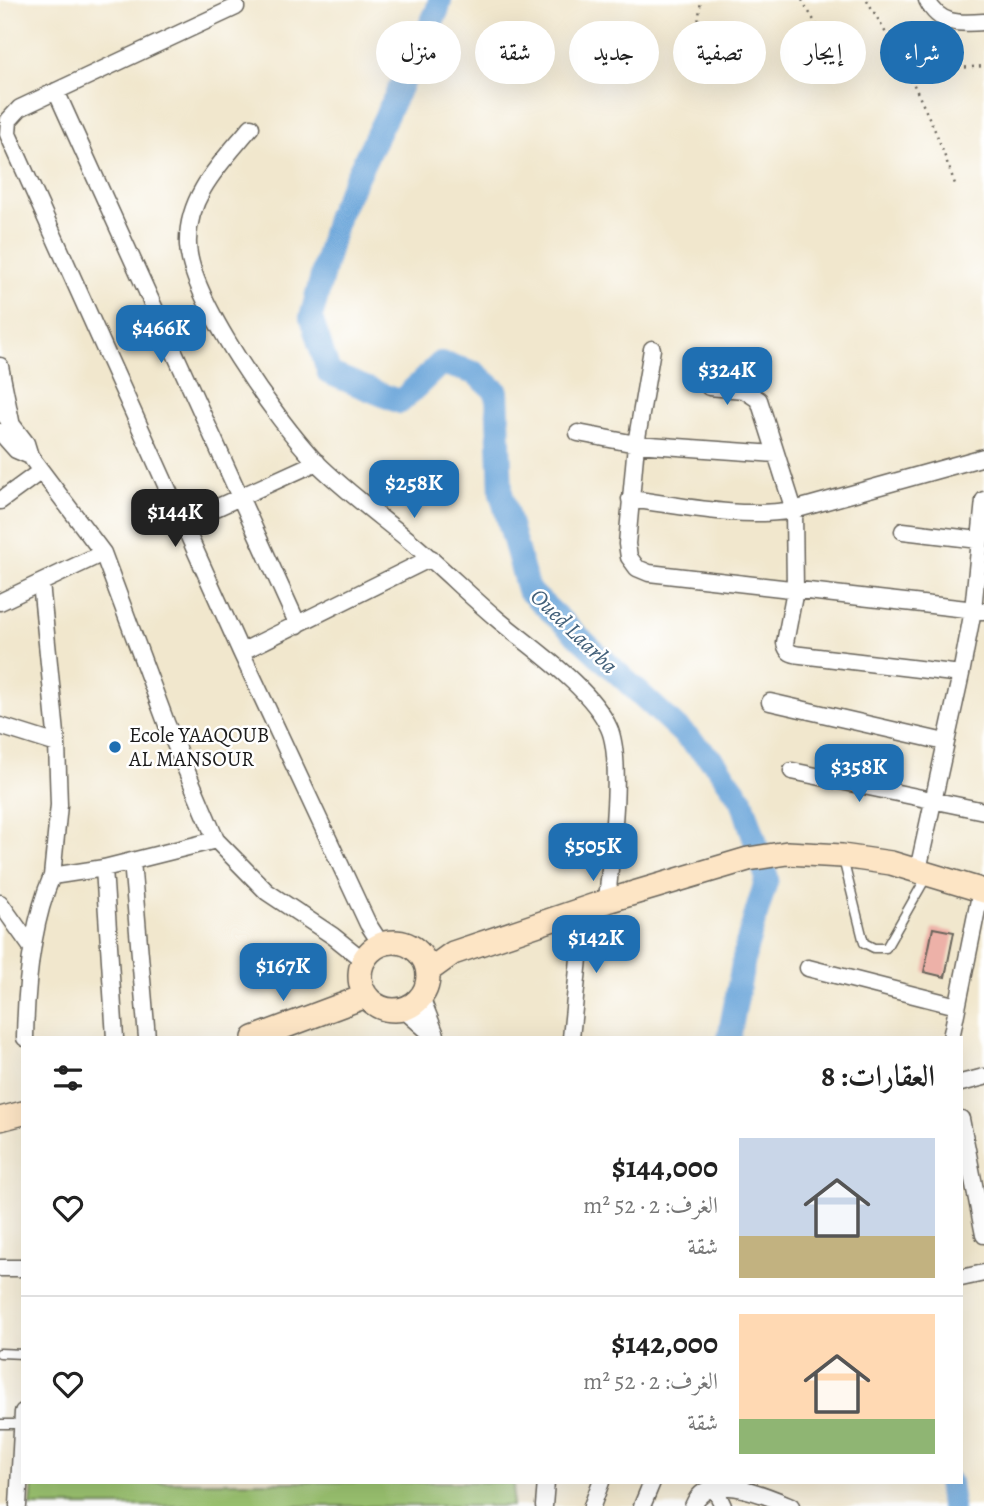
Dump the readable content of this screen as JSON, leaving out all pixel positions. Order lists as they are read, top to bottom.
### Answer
{
  "water": ["Oued Laarba"],
  "places": ["Ecole YAAQOUB AL MANSOUR"],
  "page": {
    "chip": [
      "شراء",
      "إيجار",
      "تصفية",
      "جديد",
      "شقة",
      "منزل"
    ],
    "price": [
      "$466K",
      "$324K",
      "$258K",
      "$144K",
      "$358K",
      "$505K",
      "$142K",
      "$167K"
    ],
    "heading": "العقارات: 8",
    "list": [
      {
        "name": "$144,000",
        "note": "الغرف: 2 · 52 m² · شقة"
      },
      {
        "name": "$142,000",
        "note": "الغرف: 2 · 52 m² · شقة"
      }
    ]
  }
}
